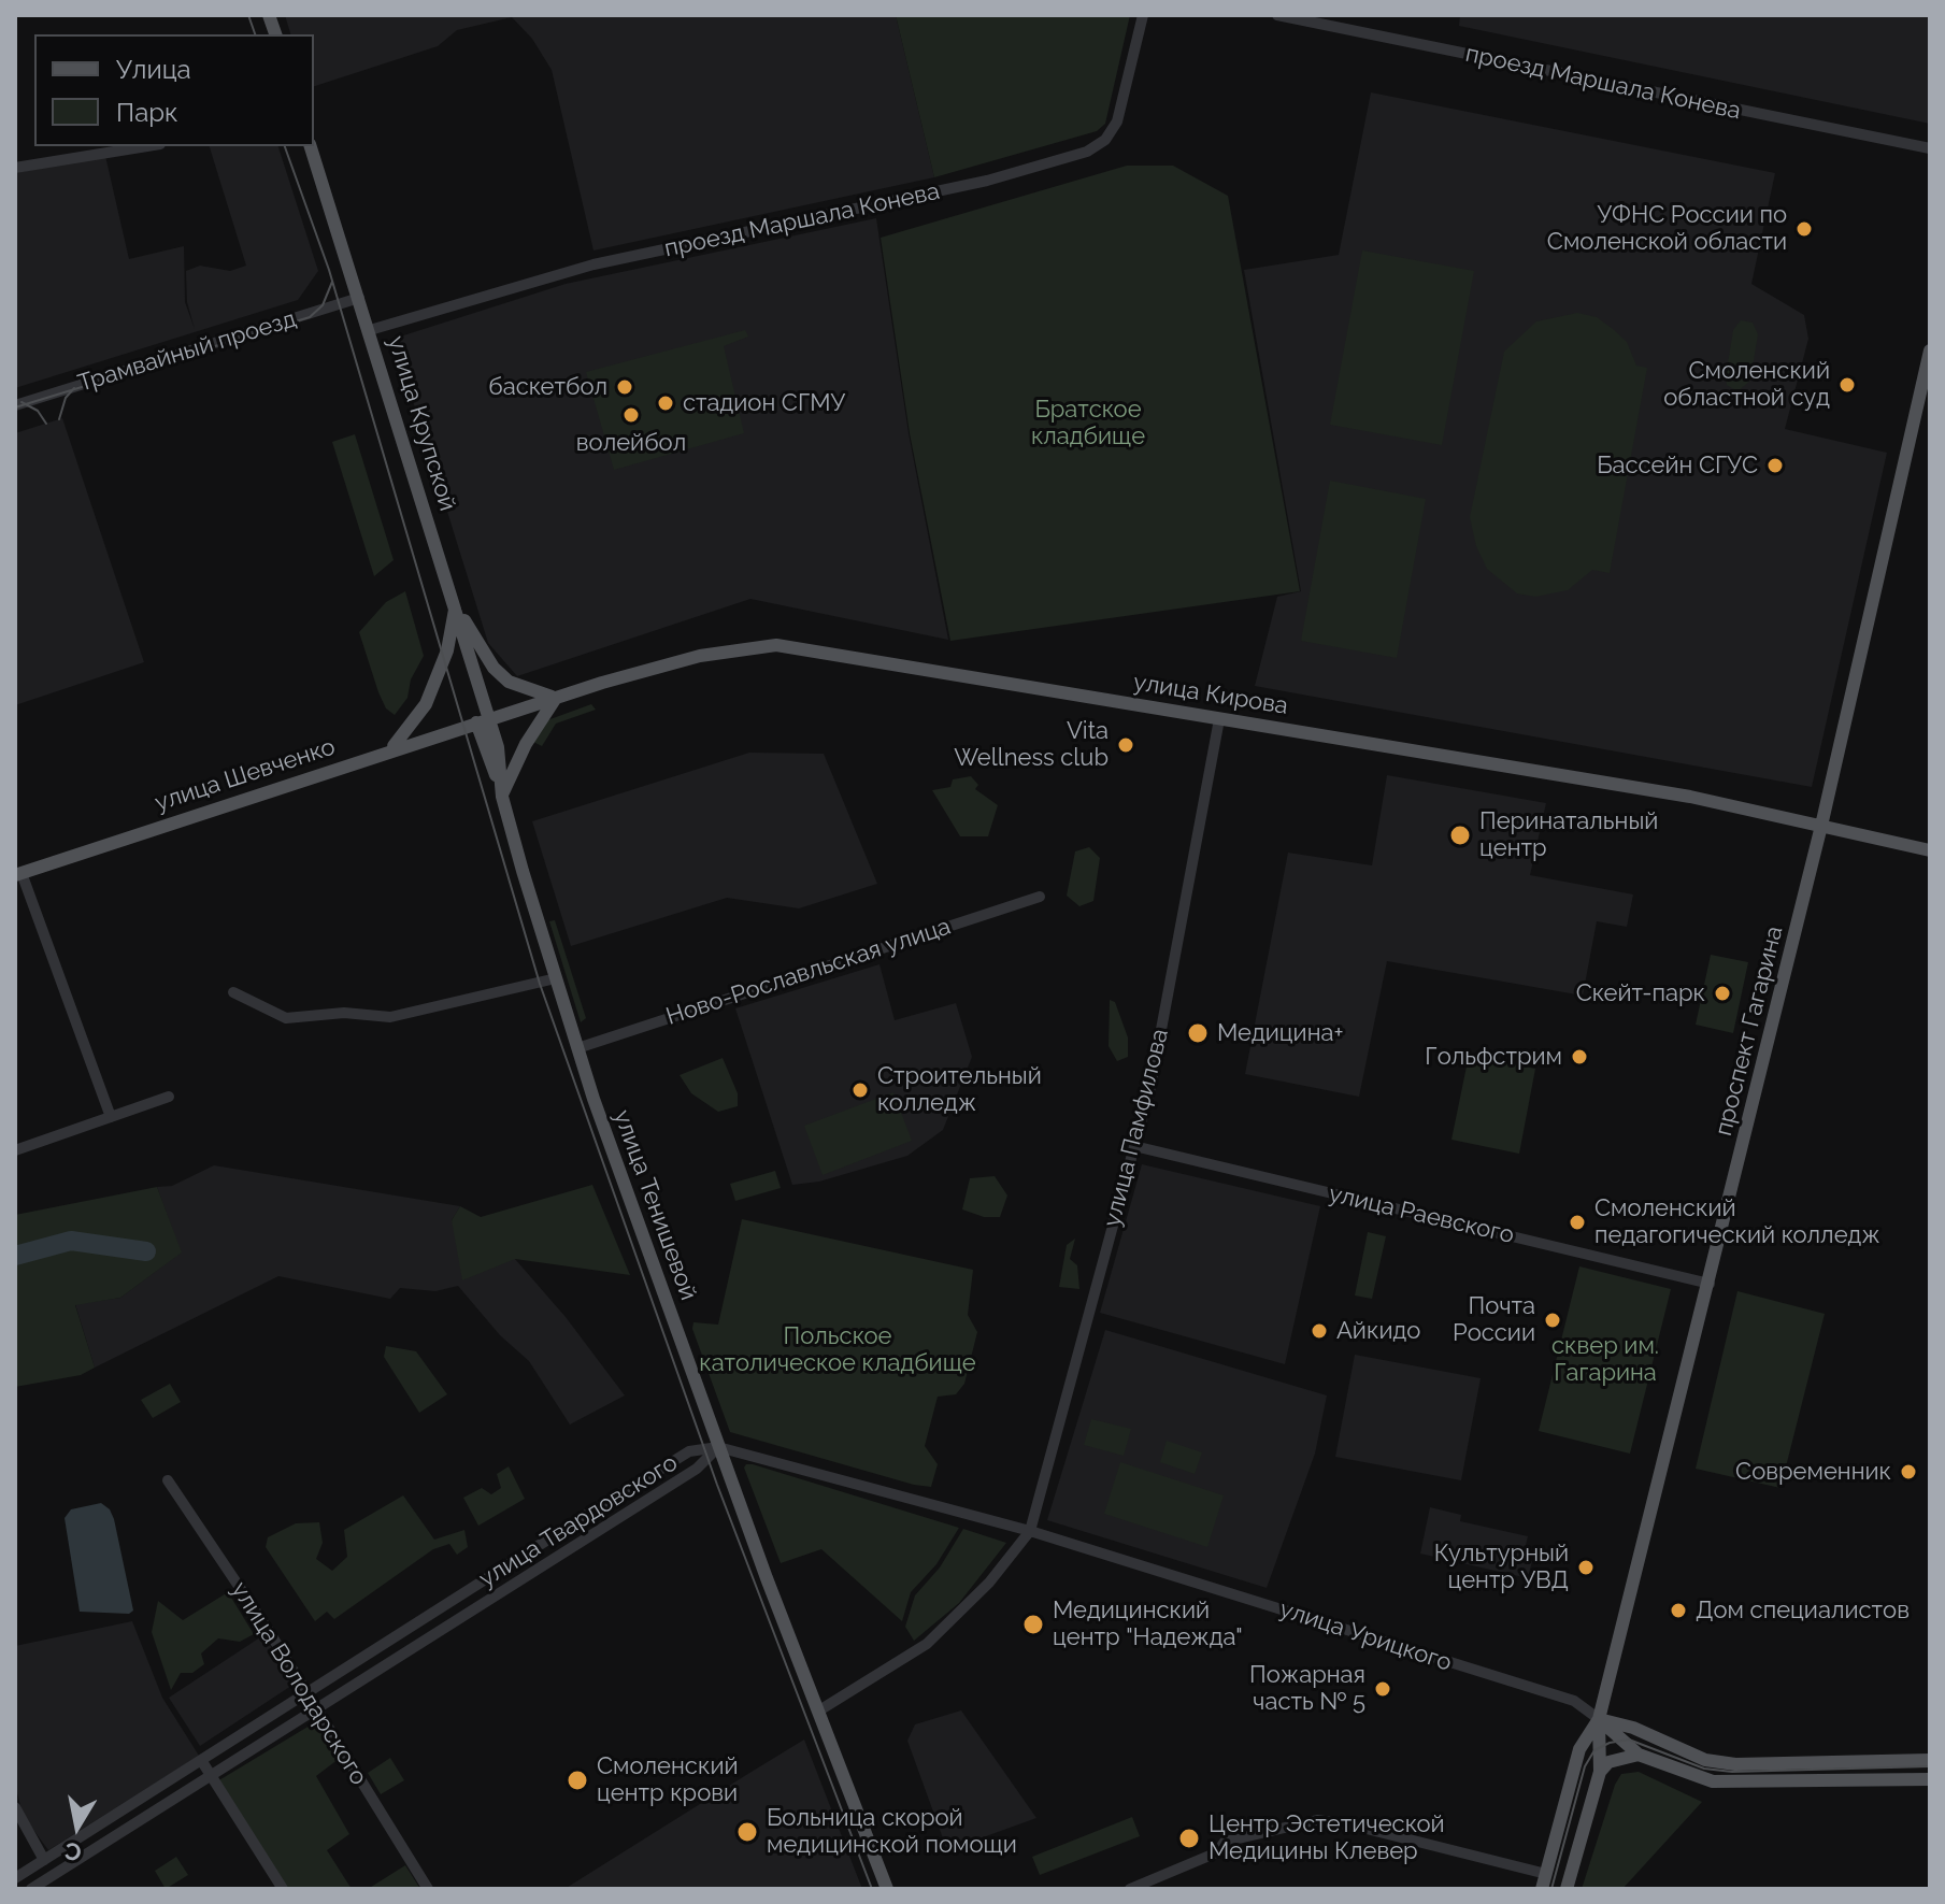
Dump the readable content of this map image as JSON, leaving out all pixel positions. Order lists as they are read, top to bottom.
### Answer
{
  "streets": {
    "main road": [
      "улица Крупской",
      "улица Кирова",
      "улица Шевченко",
      "проспект Гагарина",
      "улица Тенишевой"
    ],
    "street": [
      "проезд Маршала Конева",
      "Трамвайный проезд",
      "Ново-Рославльская улица",
      "улица Памфилова",
      "улица Раевского",
      "улица Твардовского",
      "улица Урицкого",
      "улица Володарского"
    ]
  },
  "crossings": [
    ["проезд Маршала Конева", "улица Крупской"],
    ["Трамвайный проезд", "улица Крупской"],
    ["улица Крупской", "улица Кирова"],
    ["улица Крупской", "улица Шевченко"],
    ["улица Крупской", "улица Тенишевой"],
    ["улица Кирова", "улица Шевченко"],
    ["улица Кирова", "проспект Гагарина"],
    ["улица Кирова", "улица Памфилова"],
    ["улица Кирова", "улица Тенишевой"],
    ["улица Шевченко", "улица Тенишевой"],
    ["Ново-Рославльская улица", "улица Тенишевой"],
    ["проспект Гагарина", "улица Раевского"],
    ["проспект Гагарина", "улица Урицкого"],
    ["улица Памфилова", "улица Раевского"],
    ["улица Памфилова", "улица Урицкого"],
    ["улица Тенишевой", "улица Твардовского"],
    ["улица Тенишевой", "улица Урицкого"],
    ["улица Твардовского", "улица Урицкого"],
    ["улица Твардовского", "улица Володарского"]
  ],
  "parks": ["Братское кладбище", "Польское католическое кладбище", "сквер им. Гагарина"],
  "places": [
    "УФНС России по Смоленской области",
    "Смоленский областной суд",
    "баскетбол",
    "стадион СГМУ",
    "волейбол",
    "Бассейн СГУС",
    "Vita Wellness club",
    "Перинатальный центр",
    "Скейт-парк",
    "Медицина+",
    "Гольфстрим",
    "Строительный колледж",
    "Смоленский педагогический колледж",
    "Почта России",
    "Айкидо",
    "Современник",
    "Культурный центр УВД",
    "Дом специалистов",
    "Медицинский центр \"Надежда\"",
    "Пожарная часть № 5",
    "Смоленский центр крови",
    "Больница скорой медицинской помощи",
    "Центр Эстетической Медицины Клевер"
  ],
  "legend": ["Улица", "Парк"],
  "north": "bottom"
}
